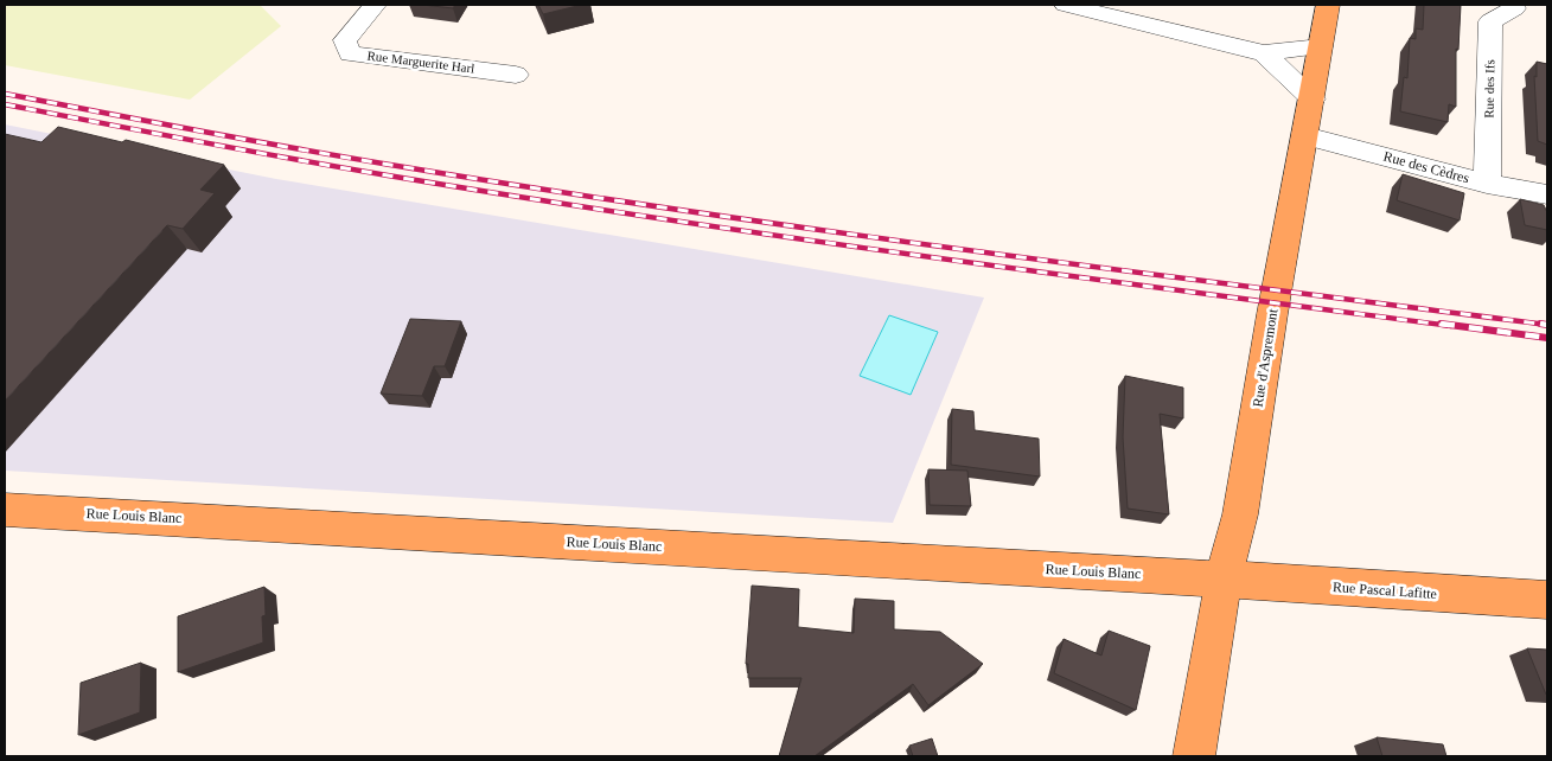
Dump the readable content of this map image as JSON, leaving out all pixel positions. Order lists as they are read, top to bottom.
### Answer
{
  "streets": {
    "main road": ["Rue d'Aspremont", "Rue Louis Blanc", "Rue Pascal Lafitte"],
    "street": ["Rue Marguerite Harl", "Rue des Ifs", "Rue des Cèdres"]
  },
  "crossings": [
    ["Rue des Ifs", "Rue des Cèdres"],
    ["Rue des Cèdres", "Rue d'Aspremont"],
    ["Rue d'Aspremont", "Rue Louis Blanc"],
    ["Rue d'Aspremont", "Rue Pascal Lafitte"],
    ["Rue Louis Blanc", "Rue Pascal Lafitte"]
  ]
}
